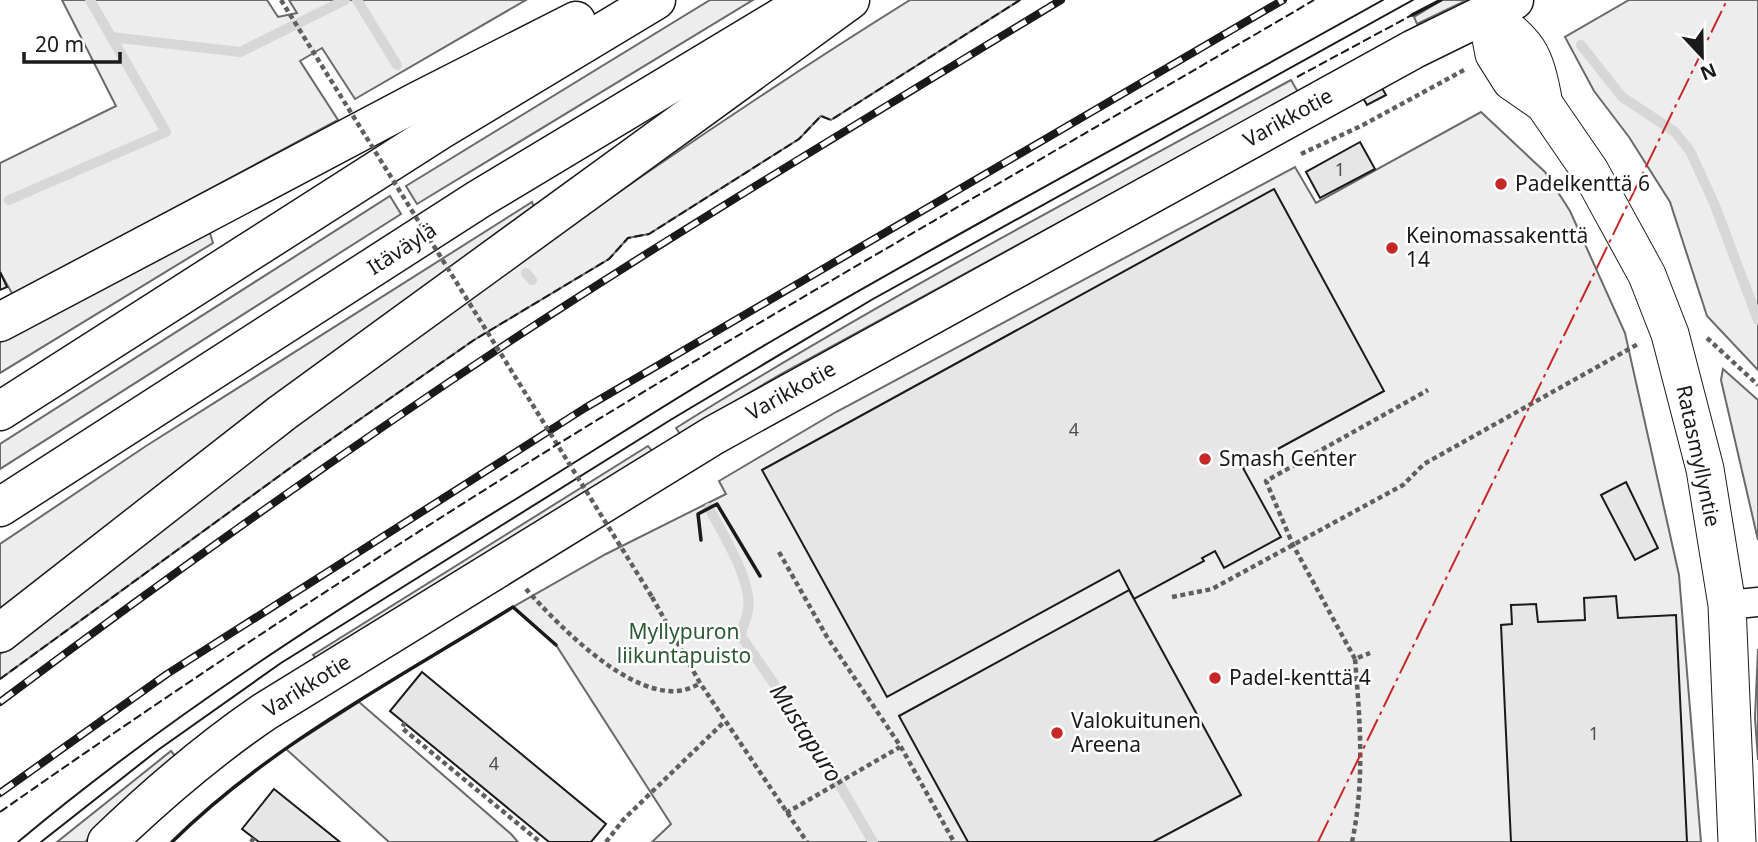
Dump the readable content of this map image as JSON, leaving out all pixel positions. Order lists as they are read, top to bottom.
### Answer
{
  "streets": {
    "main road": ["Varikkotie", "Itäväylä"],
    "street": ["Ratasmyllyntie"]
  },
  "crossings": [
    ["Varikkotie", "Ratasmyllyntie"]
  ],
  "water": ["Mustapuro"],
  "parks": ["Myllypuron liikuntapuisto"],
  "places": [
    "Padelkenttä 6",
    "Keinomassakenttä 14",
    "Smash Center",
    "Padel-kenttä 4",
    "Valokuitunen Areena"
  ],
  "house_numbers": [
    "1",
    "4",
    "1",
    "4"
  ],
  "scale_bar": "20 m",
  "north": "bottom"
}
